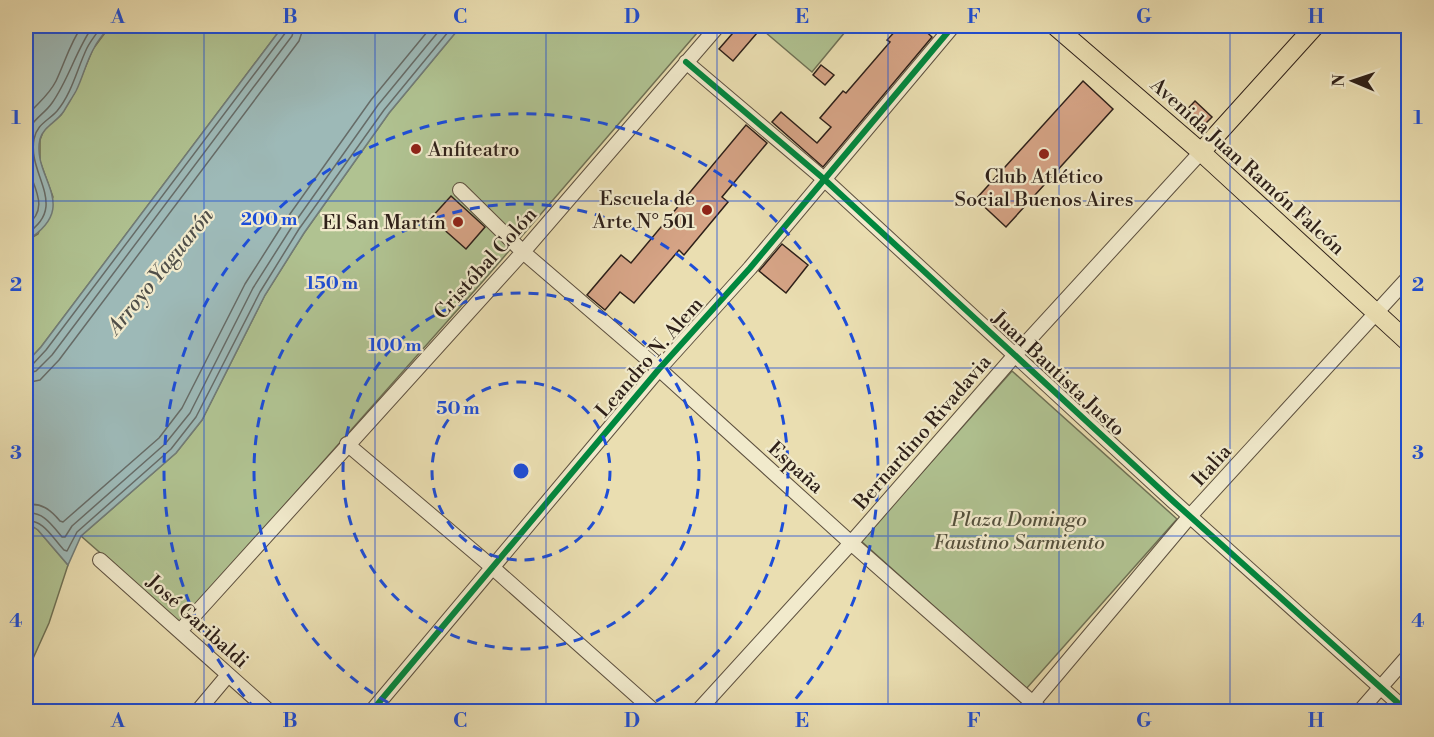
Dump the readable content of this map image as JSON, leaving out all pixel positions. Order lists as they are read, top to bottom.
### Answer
{
  "streets": {
    "main road": ["Avenida Juan Ramón Falcón"],
    "street": [
      "Cristóbal Colón",
      "Leandro N. Alem",
      "Juan Bautista Justo",
      "Bernardino Rivadavia",
      "Italia",
      "España",
      "José Garibaldi"
    ]
  },
  "crossings": [
    ["Avenida Juan Ramón Falcón", "Bernardino Rivadavia"],
    ["Avenida Juan Ramón Falcón", "Italia"],
    ["Cristóbal Colón", "Juan Bautista Justo"],
    ["Cristóbal Colón", "España"],
    ["Cristóbal Colón", "José Garibaldi"],
    ["Leandro N. Alem", "Juan Bautista Justo"],
    ["Leandro N. Alem", "España"],
    ["Juan Bautista Justo", "Bernardino Rivadavia"],
    ["Juan Bautista Justo", "Italia"],
    ["Bernardino Rivadavia", "España"],
    ["Italia", "España"]
  ],
  "water": ["Arroyo Yaguarón"],
  "parks": ["Plaza Domingo Faustino Sarmiento"],
  "places": [
    "Anfiteatro",
    "Club Atlético Social Buenos Aires",
    "Escuela de Arte N° 501",
    "El San Martín"
  ],
  "north": "left",
  "grid": {
    "columns": [
      "A",
      "B",
      "C",
      "D",
      "E",
      "F",
      "G",
      "H"
    ],
    "rows": [
      "1",
      "2",
      "3",
      "4"
    ]
  },
  "rings": [
    "200 m",
    "150 m",
    "100 m",
    "50 m"
  ]
}
